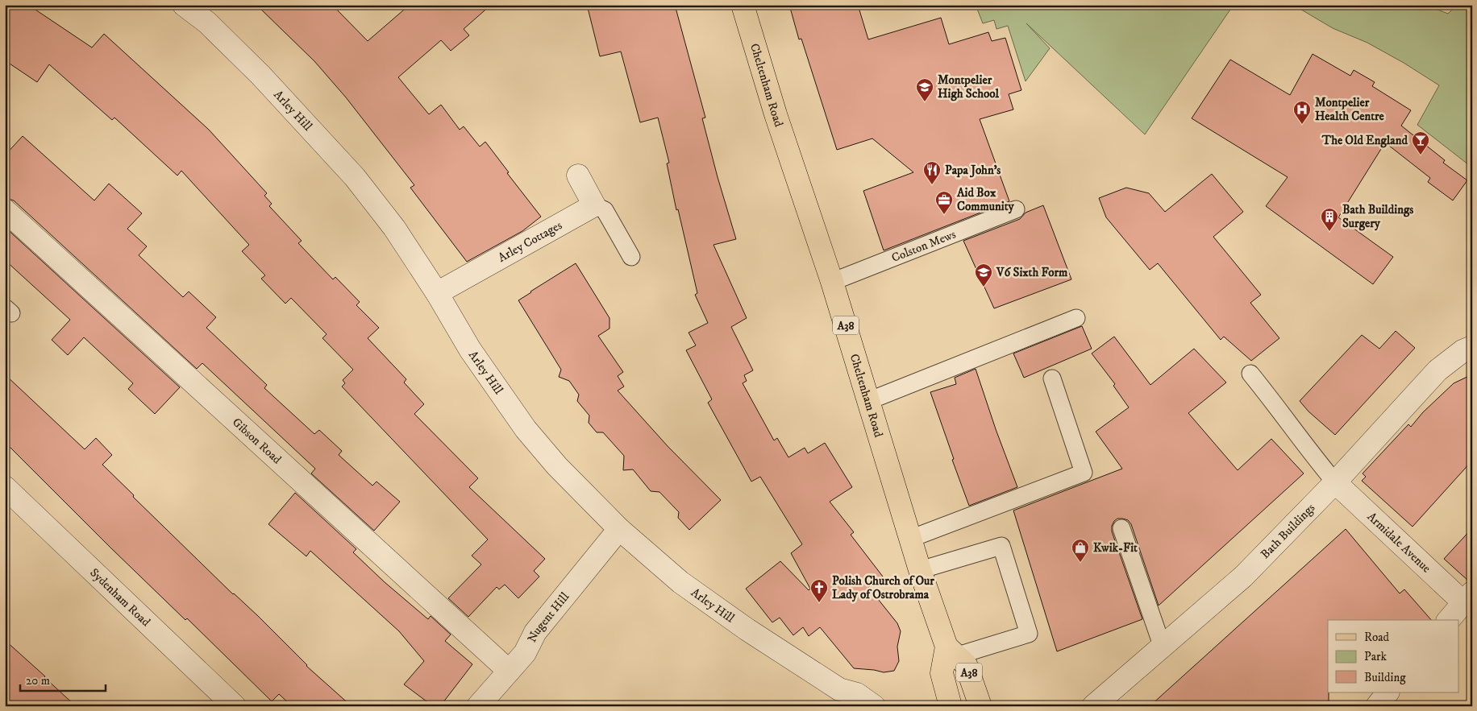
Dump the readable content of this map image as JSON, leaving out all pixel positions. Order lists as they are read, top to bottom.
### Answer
{
  "streets": {
    "main road": ["Cheltenham Road", "A38"],
    "street": [
      "Arley Hill",
      "Arley Cottages",
      "Gibson Road",
      "Bath Buildings",
      "Armidale Avenue",
      "Sydenham Road",
      "Nugent Hill"
    ],
    "lane": ["Colston Mews"]
  },
  "crossings": [
    ["Cheltenham Road", "Colston Mews"],
    ["Arley Hill", "Arley Cottages"],
    ["Arley Hill", "Nugent Hill"],
    ["Gibson Road", "Nugent Hill"],
    ["Bath Buildings", "Armidale Avenue"]
  ],
  "places": {
    "school or university": ["Montpelier High School", "V6 Sixth Form"],
    "hospital": ["Montpelier Health Centre"],
    "bar": ["The Old England"],
    "restaurant": ["Papa John's"],
    "office": ["Aid Box Community"],
    "building": ["Bath Buildings Surgery"],
    "shop": ["Kwik-Fit"],
    "church": ["Polish Church of Our Lady of Ostrobrama"]
  },
  "legend": ["Road", "Park", "Building"],
  "scale_bar": "20 m"
}
